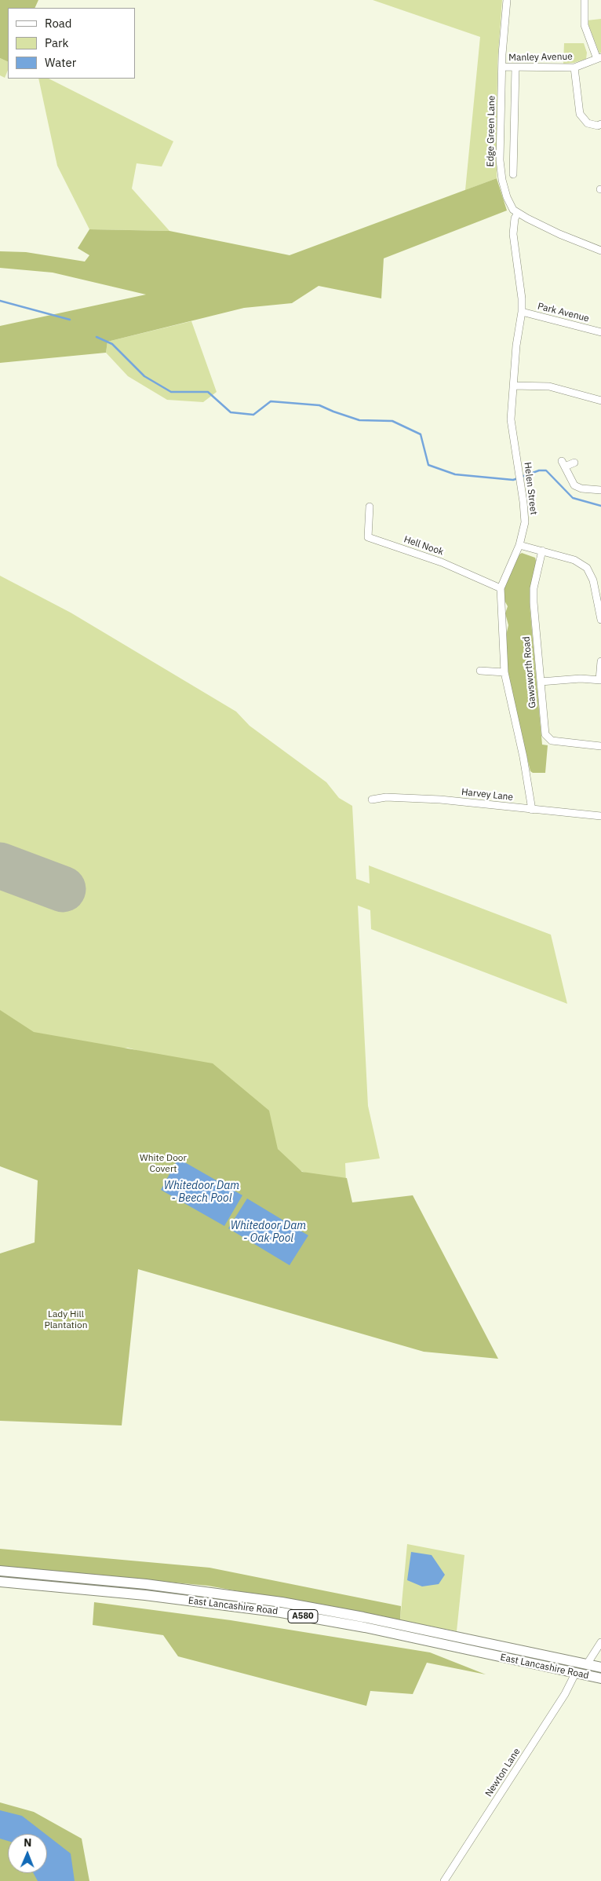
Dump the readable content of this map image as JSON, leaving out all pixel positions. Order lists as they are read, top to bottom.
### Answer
{
  "streets": {
    "highway": ["East Lancashire Road", "A580"],
    "street": [
      "Manley Avenue",
      "Edge Green Lane",
      "Park Avenue",
      "Helen Street",
      "Hell Nook",
      "Gawsworth Road",
      "Harvey Lane",
      "Newton Lane"
    ]
  },
  "crossings": [
    ["Manley Avenue", "Edge Green Lane"],
    ["Edge Green Lane", "Helen Street"],
    ["Park Avenue", "Helen Street"],
    ["Helen Street", "Hell Nook"],
    ["Helen Street", "Harvey Lane"],
    ["East Lancashire Road", "Newton Lane"]
  ],
  "water": ["Whitedoor Dam - Beech Pool", "Whitedoor Dam - Oak Pool"],
  "parks": ["White Door Covert", "Lady Hill Plantation"],
  "legend": ["Road", "Park", "Water"],
  "north": "top"
}
